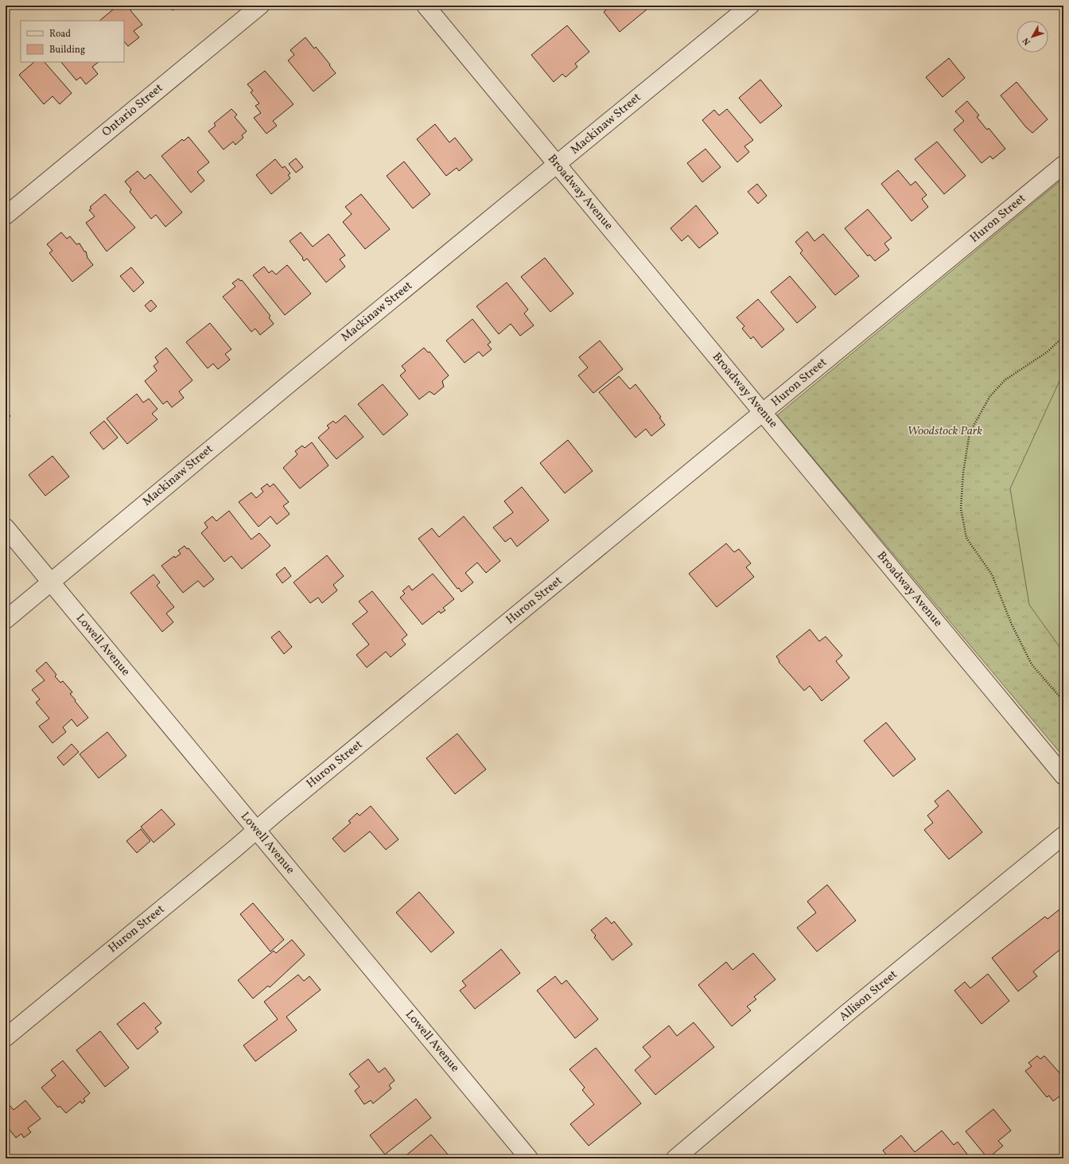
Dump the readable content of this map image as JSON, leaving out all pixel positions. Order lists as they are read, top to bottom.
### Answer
{
  "streets": {
    "street": [
      "Ontario Street",
      "Mackinaw Street",
      "Broadway Avenue",
      "Huron Street",
      "Lowell Avenue",
      "Allison Street"
    ]
  },
  "crossings": [
    ["Mackinaw Street", "Broadway Avenue"],
    ["Mackinaw Street", "Lowell Avenue"],
    ["Broadway Avenue", "Huron Street"],
    ["Huron Street", "Lowell Avenue"]
  ],
  "parks": ["Woodstock Park"],
  "legend": ["Road", "Building"],
  "north": "bottom left"
}
